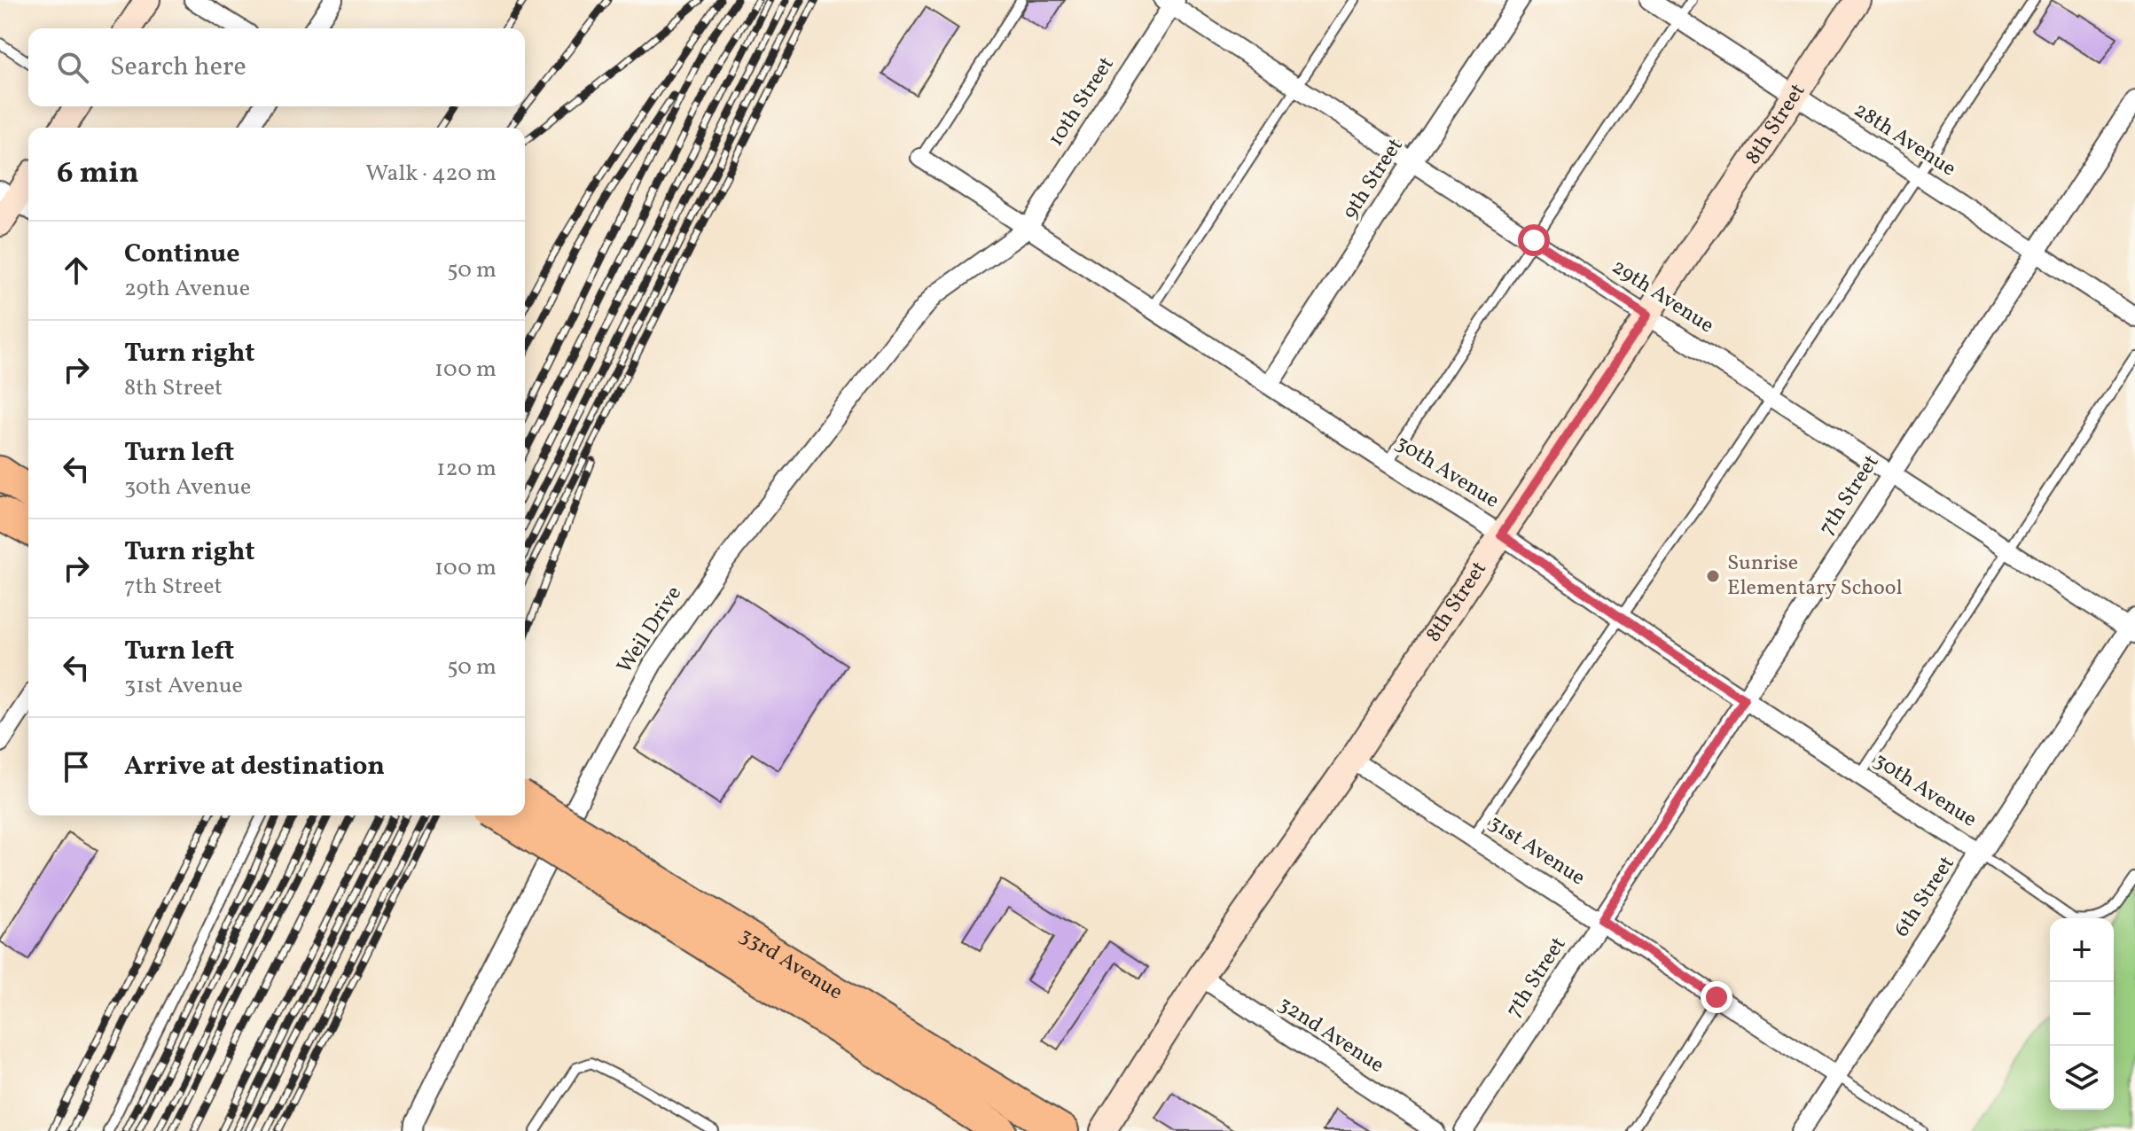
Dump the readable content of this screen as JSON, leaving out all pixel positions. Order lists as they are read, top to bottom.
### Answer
{
  "streets": {
    "highway": ["33rd Avenue"],
    "main road": ["8th Street"],
    "street": [
      "10th Street",
      "28th Avenue",
      "9th Street",
      "29th Avenue",
      "30th Avenue",
      "7th Street",
      "Weil Drive",
      "31st Avenue",
      "6th Street",
      "32nd Avenue"
    ]
  },
  "crossings": [
    ["10th Street", "29th Avenue"],
    ["10th Street", "30th Avenue"],
    ["10th Street", "Weil Drive"],
    ["8th Street", "28th Avenue"],
    ["8th Street", "29th Avenue"],
    ["8th Street", "30th Avenue"],
    ["8th Street", "31st Avenue"],
    ["8th Street", "32nd Avenue"],
    ["28th Avenue", "7th Street"],
    ["9th Street", "29th Avenue"],
    ["9th Street", "30th Avenue"],
    ["29th Avenue", "7th Street"],
    ["29th Avenue", "6th Street"],
    ["30th Avenue", "7th Street"],
    ["30th Avenue", "Weil Drive"],
    ["30th Avenue", "6th Street"],
    ["7th Street", "31st Avenue"],
    ["31st Avenue", "6th Street"]
  ],
  "places": ["Sunrise Elementary School"],
  "page": {
    "search": "Search here",
    "heading": ["6 min", "Walk · 420 m"],
    "list": [
      ["Continue", "29th Avenue", "50 m"],
      ["Turn right", "8th Street", "100 m"],
      ["Turn left", "30th Avenue", "120 m"],
      ["Turn right", "7th Street", "100 m"],
      ["Turn left", "31st Avenue", "50 m"],
      "Arrive at destination"
    ],
    "map_buttons": ["+", "−"]
  }
}
